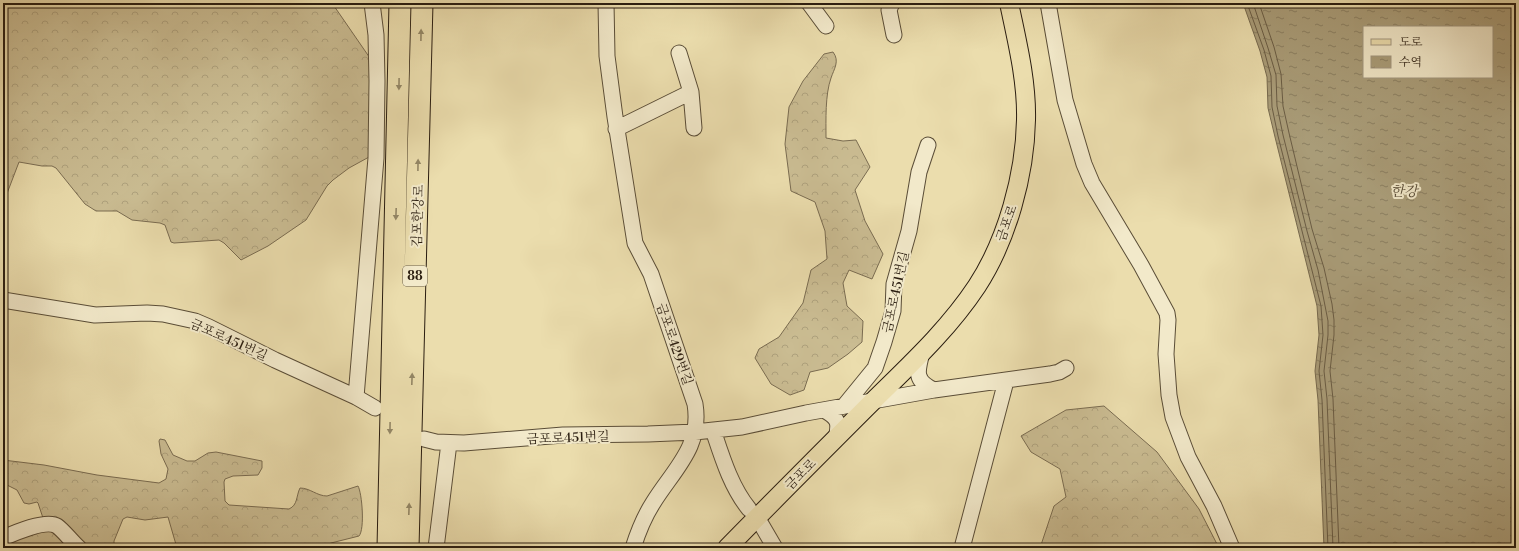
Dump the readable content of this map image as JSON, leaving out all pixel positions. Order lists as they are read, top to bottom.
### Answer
{
  "streets": {
    "highway": ["김포한강로", "88"],
    "main road": ["금포로"],
    "street": ["금포로451번길", "금포로429번길"]
  },
  "crossings": [
    ["금포로", "금포로451번길"],
    ["금포로451번길", "금포로429번길"]
  ],
  "water": ["한강"],
  "legend": ["도로", "수역"]
}
